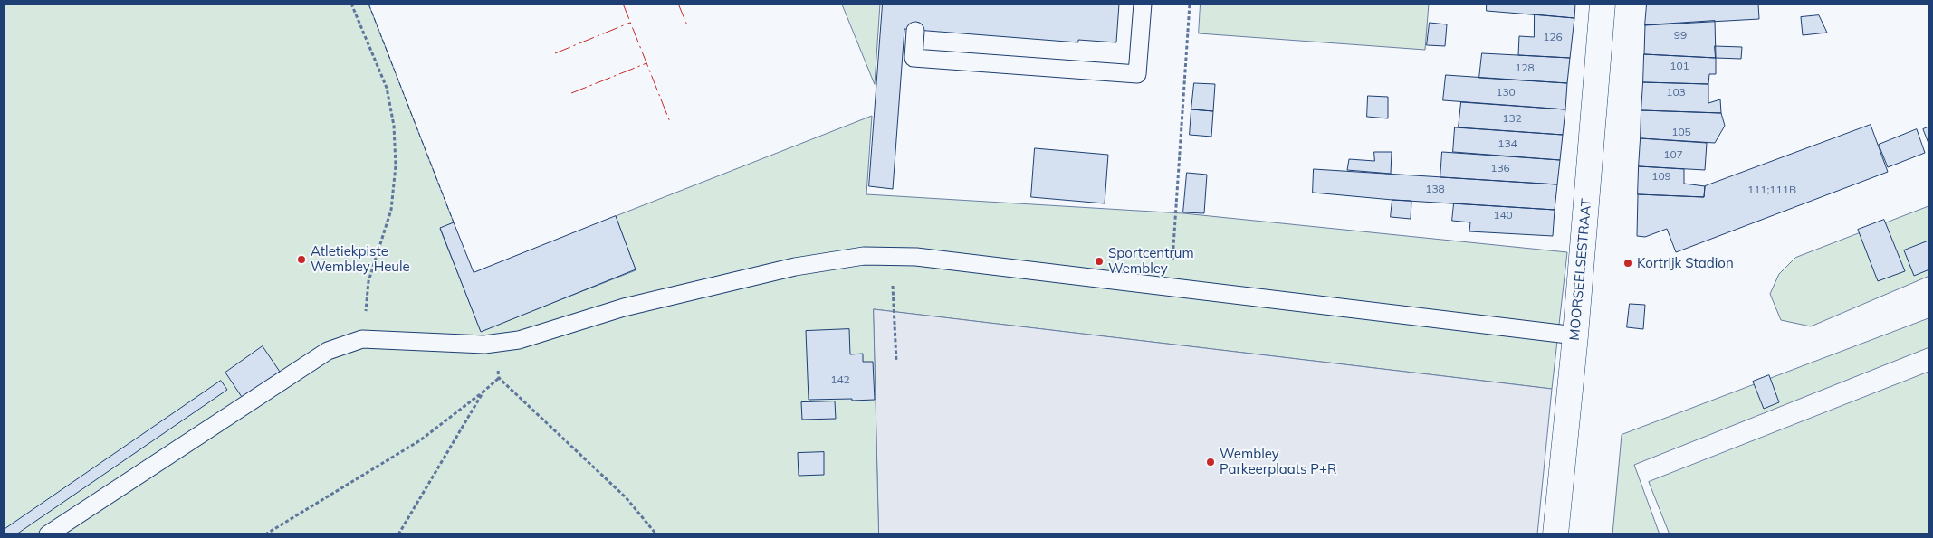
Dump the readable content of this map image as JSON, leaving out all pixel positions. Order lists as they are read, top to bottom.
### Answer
{
  "streets": {
    "street": ["MOORSEELSESTRAAT"]
  },
  "places": [
    "Atletiekpiste Wembley Heule",
    "Sportcentrum Wembley",
    "Kortrijk Stadion",
    "Wembley Parkeerplaats P+R"
  ],
  "house_numbers": [
    "99",
    "126",
    "101",
    "128",
    "130",
    "103",
    "132",
    "105",
    "134",
    "107",
    "136",
    "109",
    "138",
    "111;111B",
    "140",
    "142"
  ]
}
